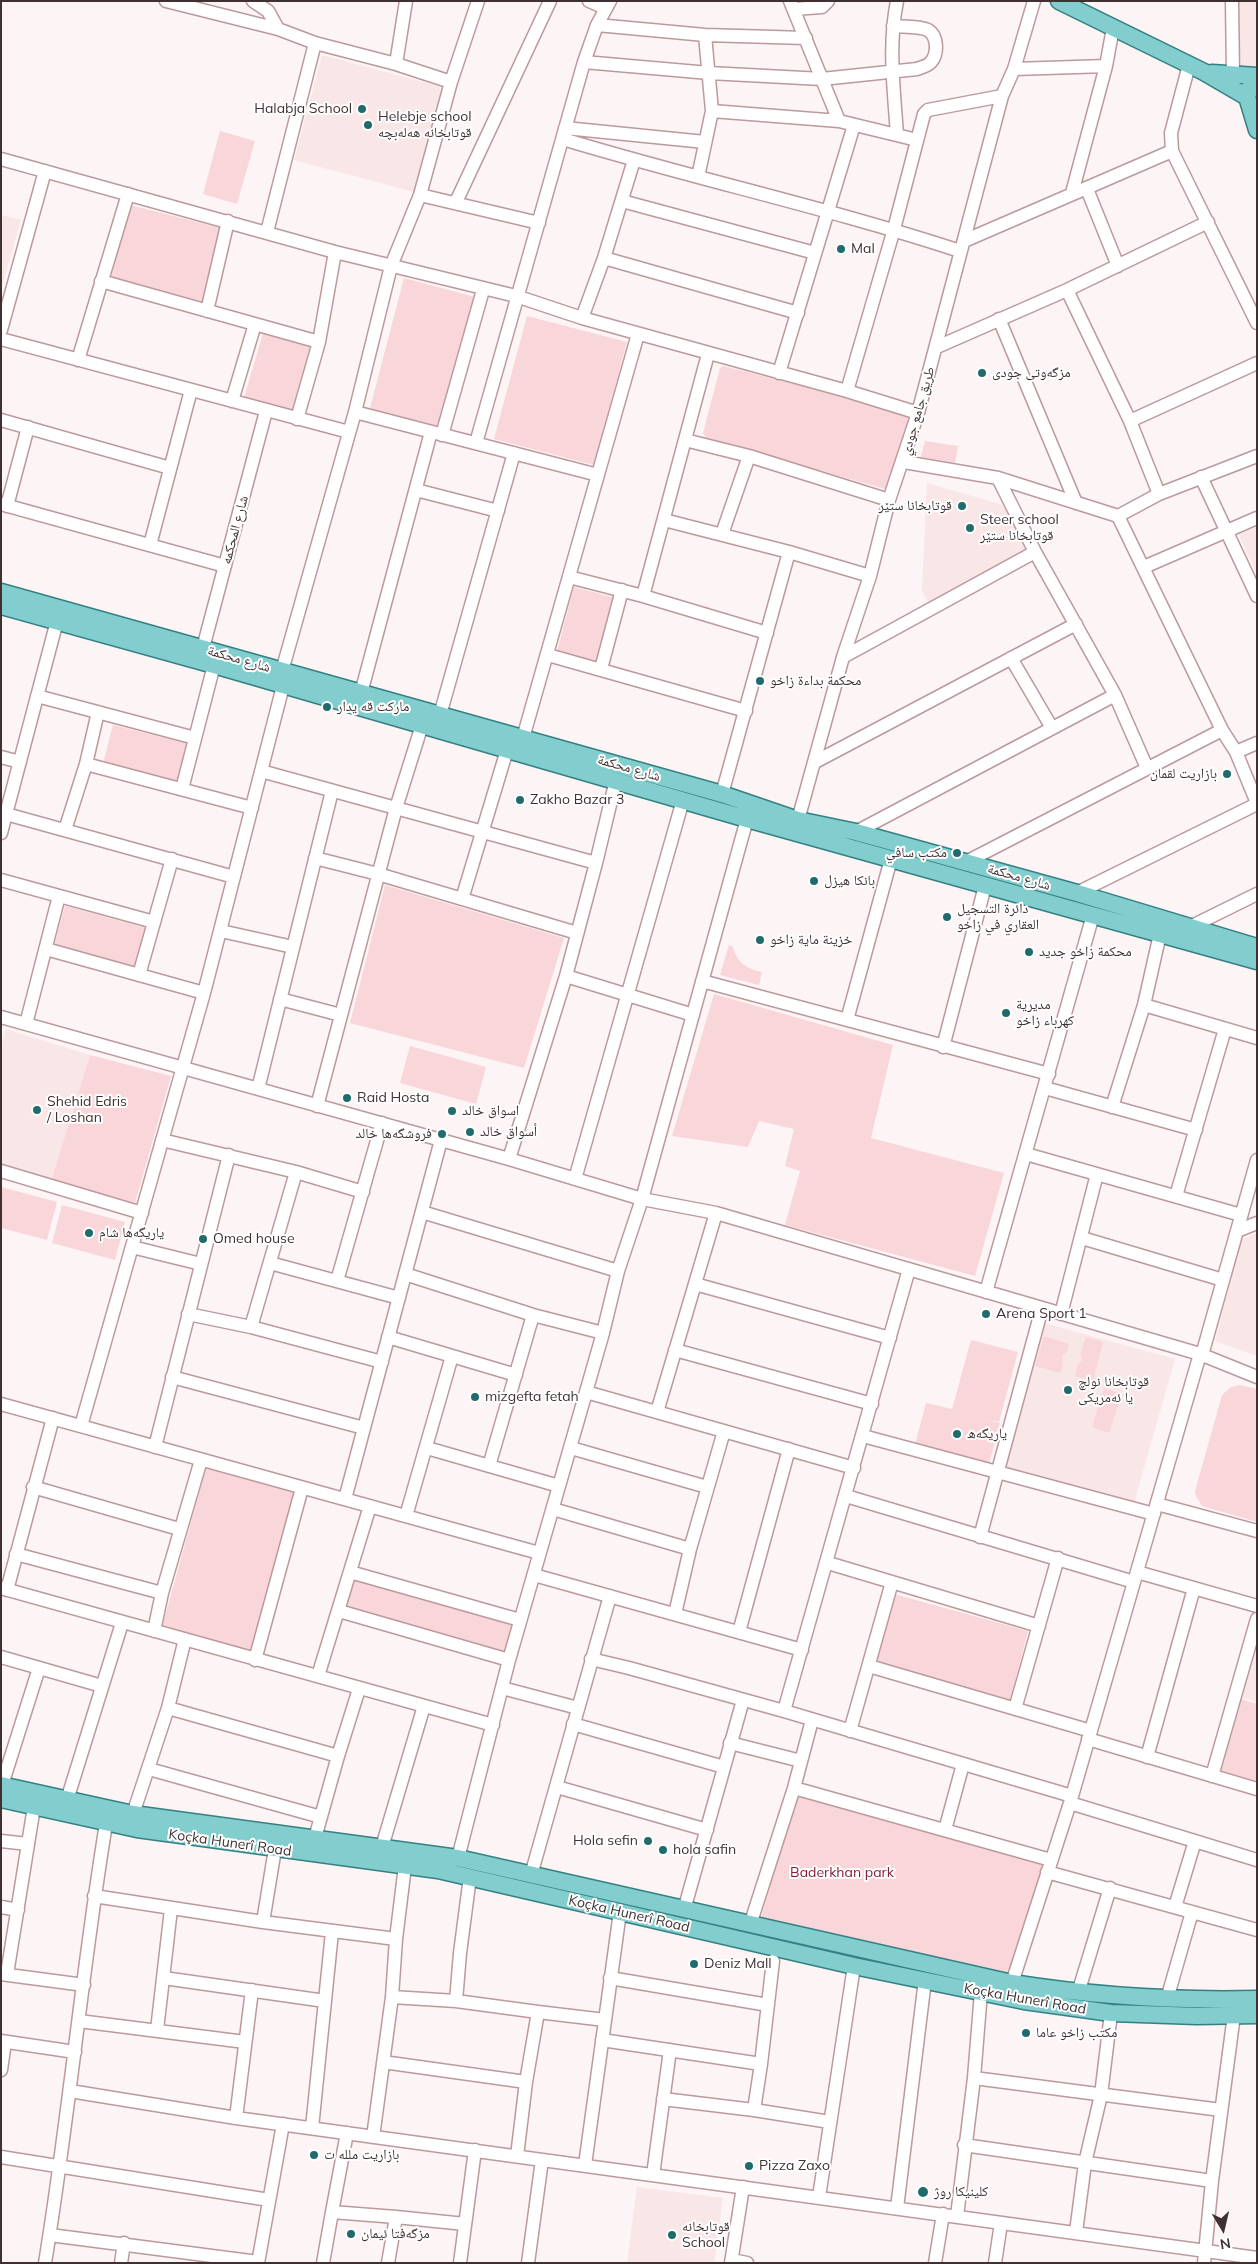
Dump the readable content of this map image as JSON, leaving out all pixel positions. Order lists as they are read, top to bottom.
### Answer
{
  "streets": {
    "main road": ["شارع محكمة", "Koçka Hunerî Road"],
    "street": ["طريق جامع جودي", "شارع المحكمه"]
  },
  "crossings": [
    ["طريق جامع جودي", "شارع محكمة"],
    ["شارع المحكمه", "شارع محكمة"]
  ],
  "parks": ["Baderkhan park"],
  "places": [
    "Halabja School",
    "Helebje school قوتابخانە هەلەبچە",
    "Mal",
    "مزگەوتی جودی",
    "قوتابخانا ستێر",
    "Steer school قوتابخانا ستێر",
    "محكمة بداءة زاخو",
    "ماركت قه يدار",
    "بازاريت لقمان",
    "Zakho Bazar 3",
    "مكتب سافي",
    "بانکا هیزل",
    "دائرة التسجيل العقاري في زاخو",
    "خزينة ماية زاخو",
    "محكمة زاخو جديد",
    "مديرية كهرباء زاخو",
    "Raid Hosta",
    "Shehid Edris / Loshan",
    "اسواق خالد",
    "أسواق خالد",
    "فروشگەها خالد",
    "ياريگه‌ها شام",
    "Omed house",
    "Arena Sport 1",
    "قوتابخانا نولچ يا ئەمريكى",
    "mizgefta fetah",
    "یاریگه‌ه",
    "Hola sefin",
    "hola safin",
    "Deniz Mall",
    "مكتب زاخو عاما",
    "بازاريت ملله ت",
    "Pizza Zaxo",
    "كلينيكا روژ",
    "مزگەفتا ئيمان",
    "قوتابخانه‌ School"
  ],
  "north": "bottom"
}
